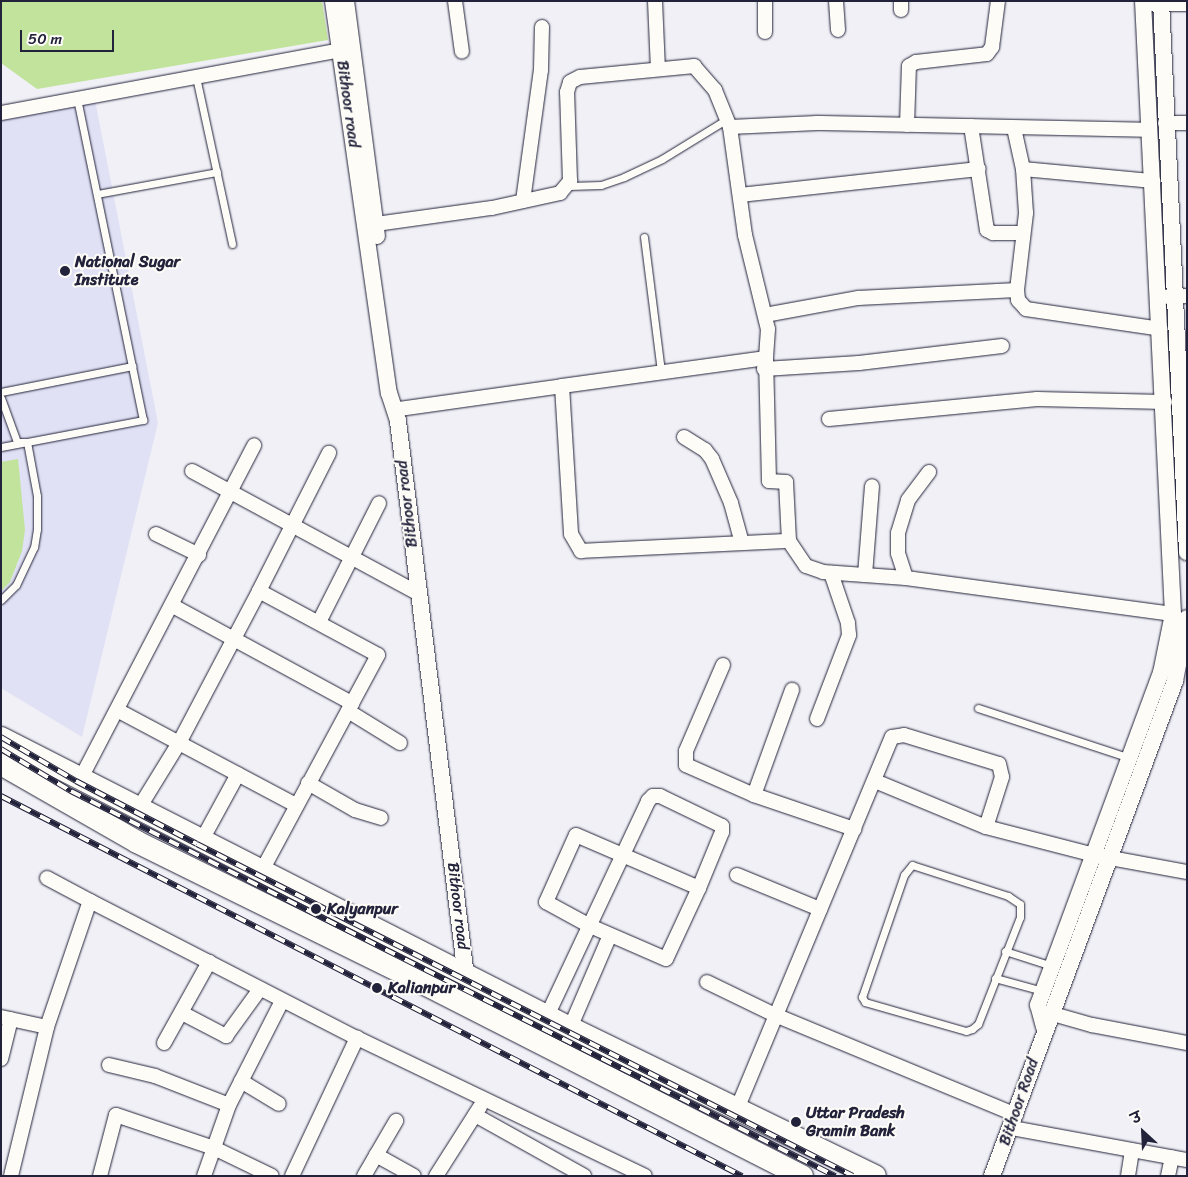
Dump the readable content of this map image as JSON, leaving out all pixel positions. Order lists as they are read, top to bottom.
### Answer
{
  "streets": {
    "street": ["Bithoor road", "Bithoor Road"]
  },
  "places": [
    "National Sugar Institute",
    "Kalyanpur",
    "Kalianpur",
    "Uttar Pradesh Gramin Bank"
  ],
  "scale_bar": "50 m",
  "north": "top left"
}
